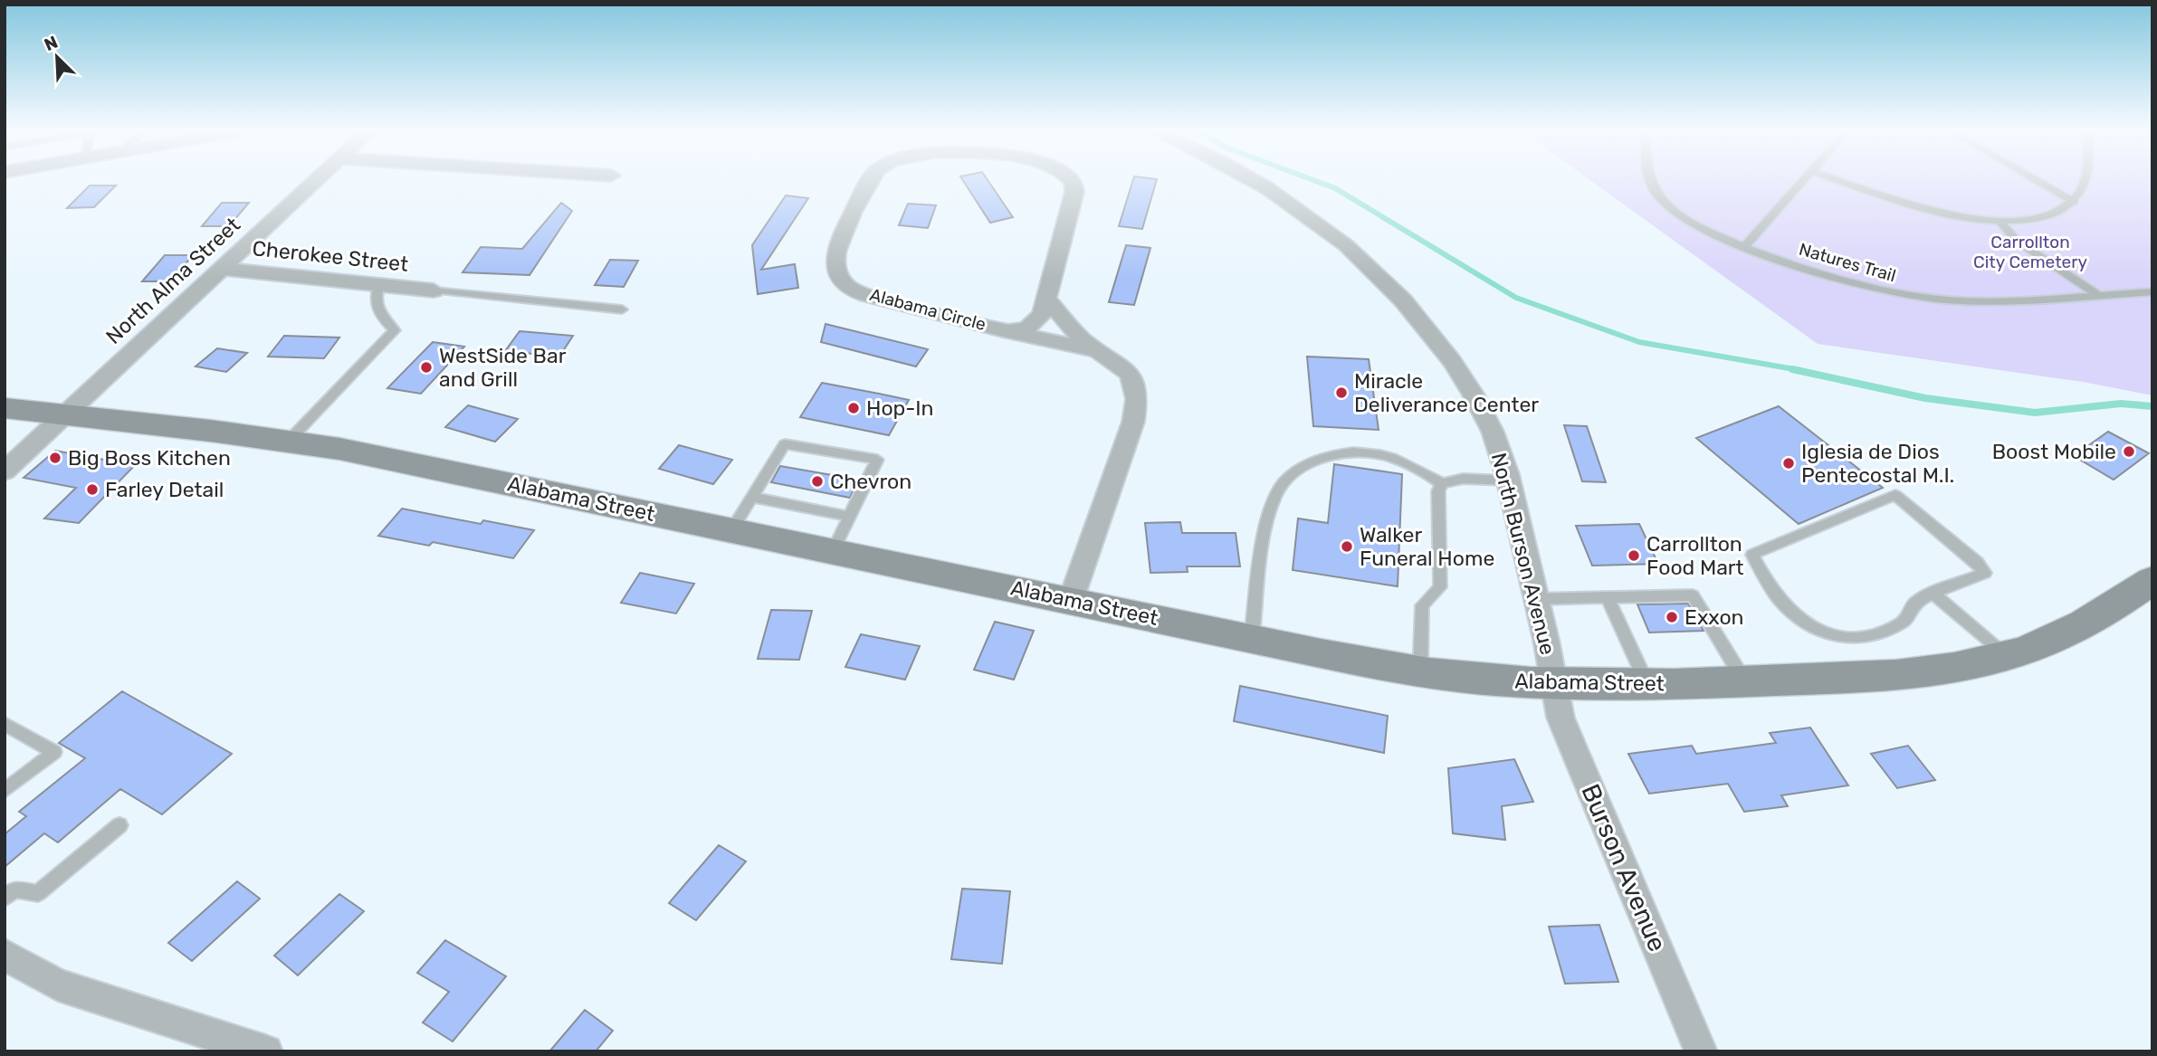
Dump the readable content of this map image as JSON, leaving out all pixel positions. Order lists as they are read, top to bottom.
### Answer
{
  "streets": {
    "main road": ["Alabama Street"],
    "street": [
      "Cherokee Street",
      "North Alma Street",
      "Alabama Circle",
      "North Burson Avenue",
      "Burson Avenue"
    ],
    "lane": ["Natures Trail"]
  },
  "crossings": [
    ["Cherokee Street", "North Alma Street"],
    ["North Alma Street", "Alabama Street"],
    ["Alabama Circle", "Alabama Street"],
    ["Alabama Street", "North Burson Avenue"],
    ["Alabama Street", "Burson Avenue"],
    ["North Burson Avenue", "Burson Avenue"]
  ],
  "parks": ["Carrollton City Cemetery"],
  "places": [
    "WestSide Bar and Grill",
    "Miracle Deliverance Center",
    "Hop-In",
    "Boost Mobile",
    "Big Boss Kitchen",
    "Iglesia de Dios Pentecostal M.I.",
    "Chevron",
    "Farley Detail",
    "Walker Funeral Home",
    "Carrollton Food Mart",
    "Exxon"
  ],
  "north": "top left"
}
